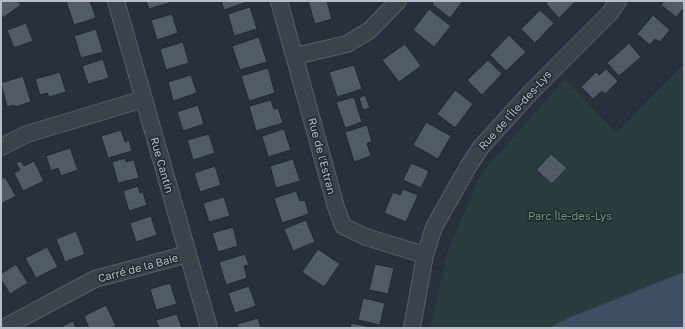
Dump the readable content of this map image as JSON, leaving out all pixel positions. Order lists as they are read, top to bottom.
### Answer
{
  "streets": {
    "street": [
      "Rue de l'Île-des-Lys",
      "Rue de l'Estran",
      "Rue Cantin",
      "Carré de la Baie"
    ]
  },
  "crossings": [
    ["Rue de l'Île-des-Lys", "Rue de l'Estran"],
    ["Rue Cantin", "Carré de la Baie"]
  ],
  "parks": ["Parc Île-des-Lys"]
}
